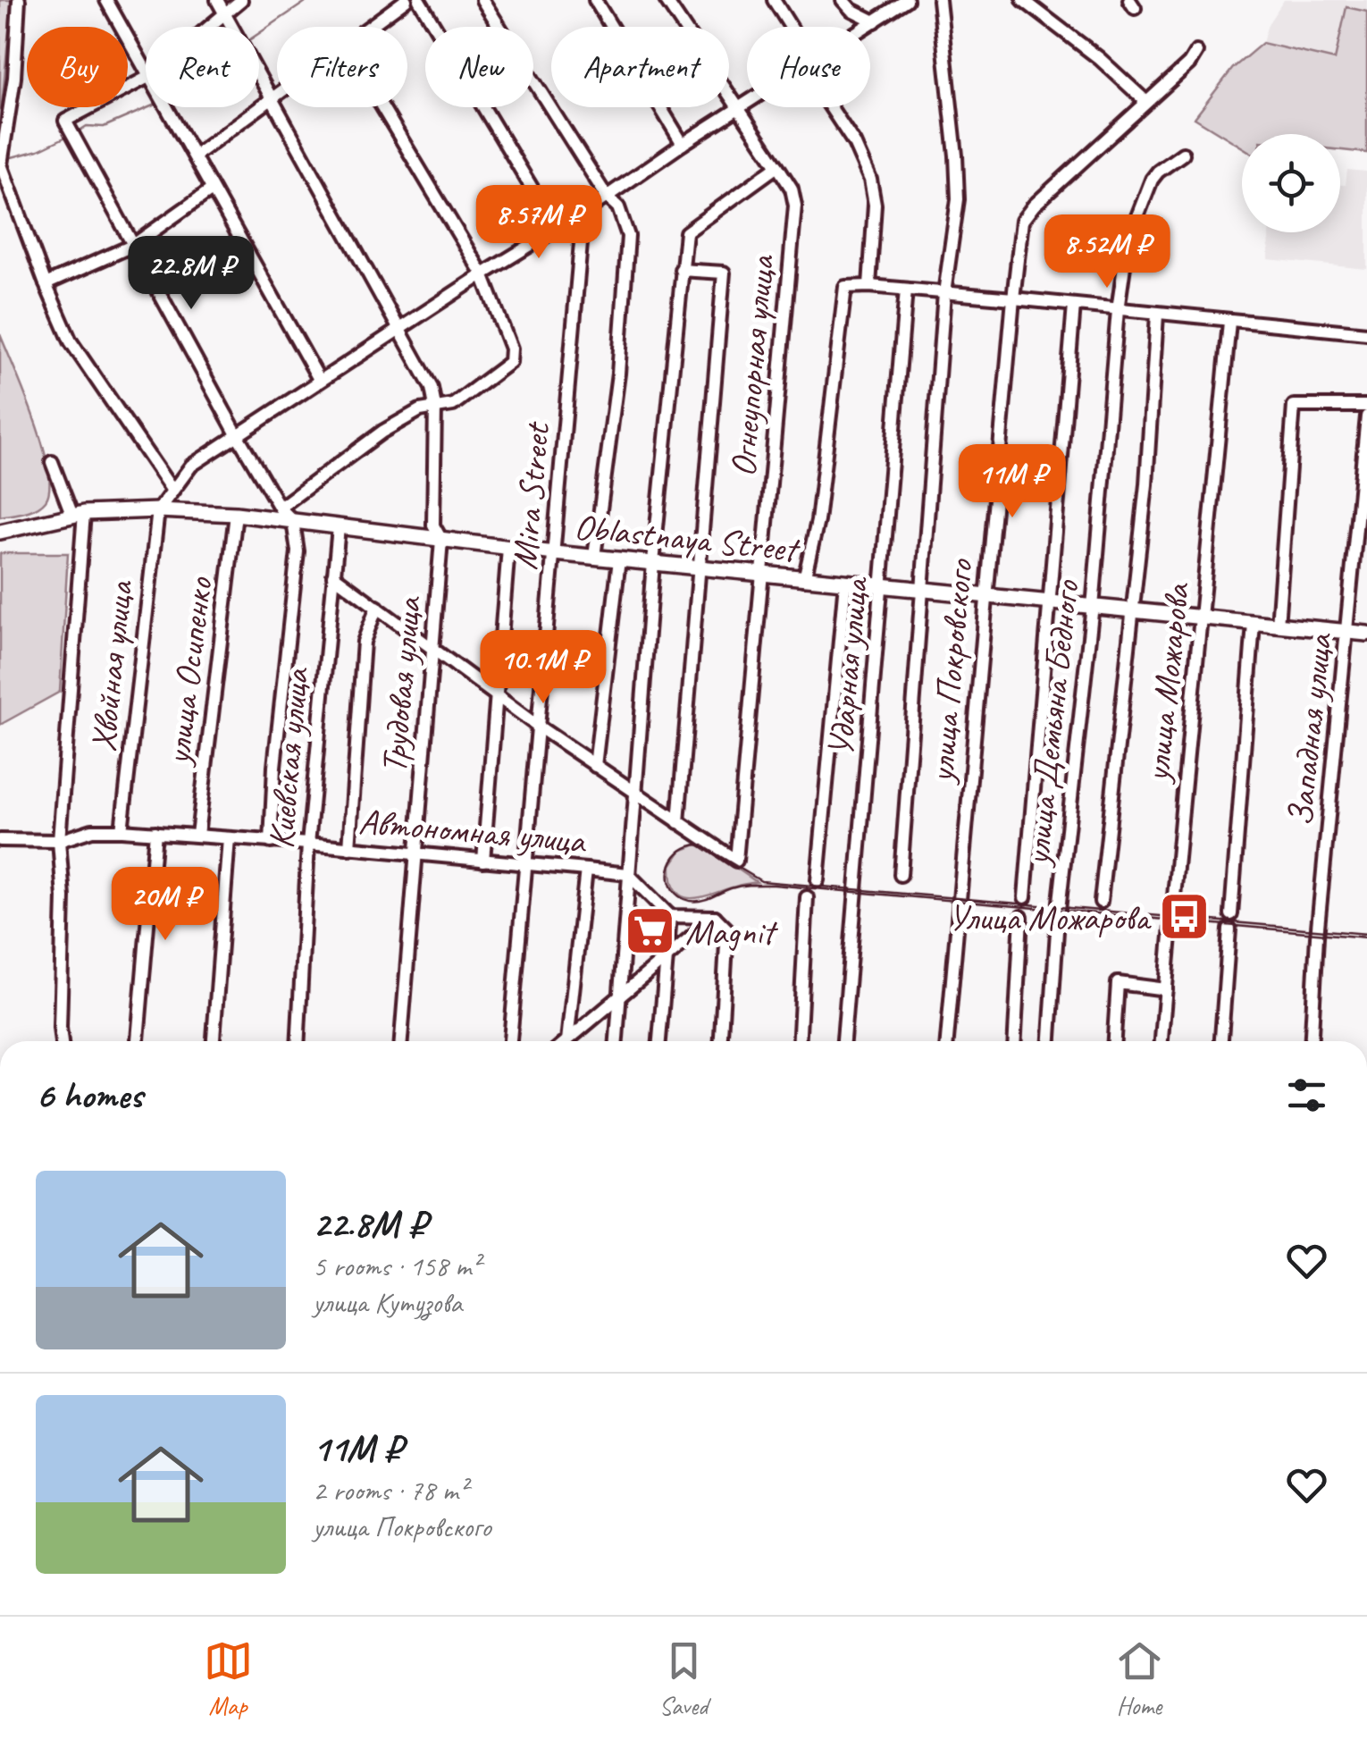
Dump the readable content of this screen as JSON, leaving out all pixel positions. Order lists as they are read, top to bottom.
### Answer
{
  "streets": {
    "main road": ["Oblastnaya Street"],
    "street": [
      "Огнеупорная улица",
      "Mira Street",
      "Хвойная улица",
      "Ударная улица",
      "улица Осипенко",
      "улица Покровского",
      "улица Можарова",
      "Трудовая улица",
      "улица Демьяна Бедного",
      "Западная улица",
      "Киевская улица",
      "Автономная улица"
    ]
  },
  "crossings": [
    ["Огнеупорная улица", "Oblastnaya Street"],
    ["Mira Street", "Oblastnaya Street"],
    ["Mira Street", "Автономная улица"],
    ["Oblastnaya Street", "Хвойная улица"],
    ["Oblastnaya Street", "Ударная улица"],
    ["Oblastnaya Street", "улица Осипенко"],
    ["Oblastnaya Street", "улица Покровского"],
    ["Oblastnaya Street", "улица Можарова"],
    ["Oblastnaya Street", "Трудовая улица"],
    ["Oblastnaya Street", "улица Демьяна Бедного"],
    ["Oblastnaya Street", "Западная улица"],
    ["Oblastnaya Street", "Киевская улица"],
    ["Хвойная улица", "Автономная улица"],
    ["улица Осипенко", "Автономная улица"],
    ["Трудовая улица", "Автономная улица"],
    ["Киевская улица", "Автономная улица"]
  ],
  "places": {
    "bus stop": ["Улица Можарова"],
    "supermarket": ["Magnit"]
  },
  "page": {
    "chip": [
      "Buy",
      "Rent",
      "Filters",
      "New",
      "Apartment",
      "House"
    ],
    "price": [
      "8.57M ₽",
      "8.52M ₽",
      "22.8M ₽",
      "11M ₽",
      "10.1M ₽",
      "20M ₽"
    ],
    "heading": "6 homes",
    "list": [
      {
        "name": "22.8M ₽",
        "note": "5 rooms · 158 m² · улица Кутузова"
      },
      {
        "name": "11M ₽",
        "note": "2 rooms · 78 m² · улица Покровского"
      }
    ],
    "tabs": ["Map", "Saved", "Home"]
  }
}
